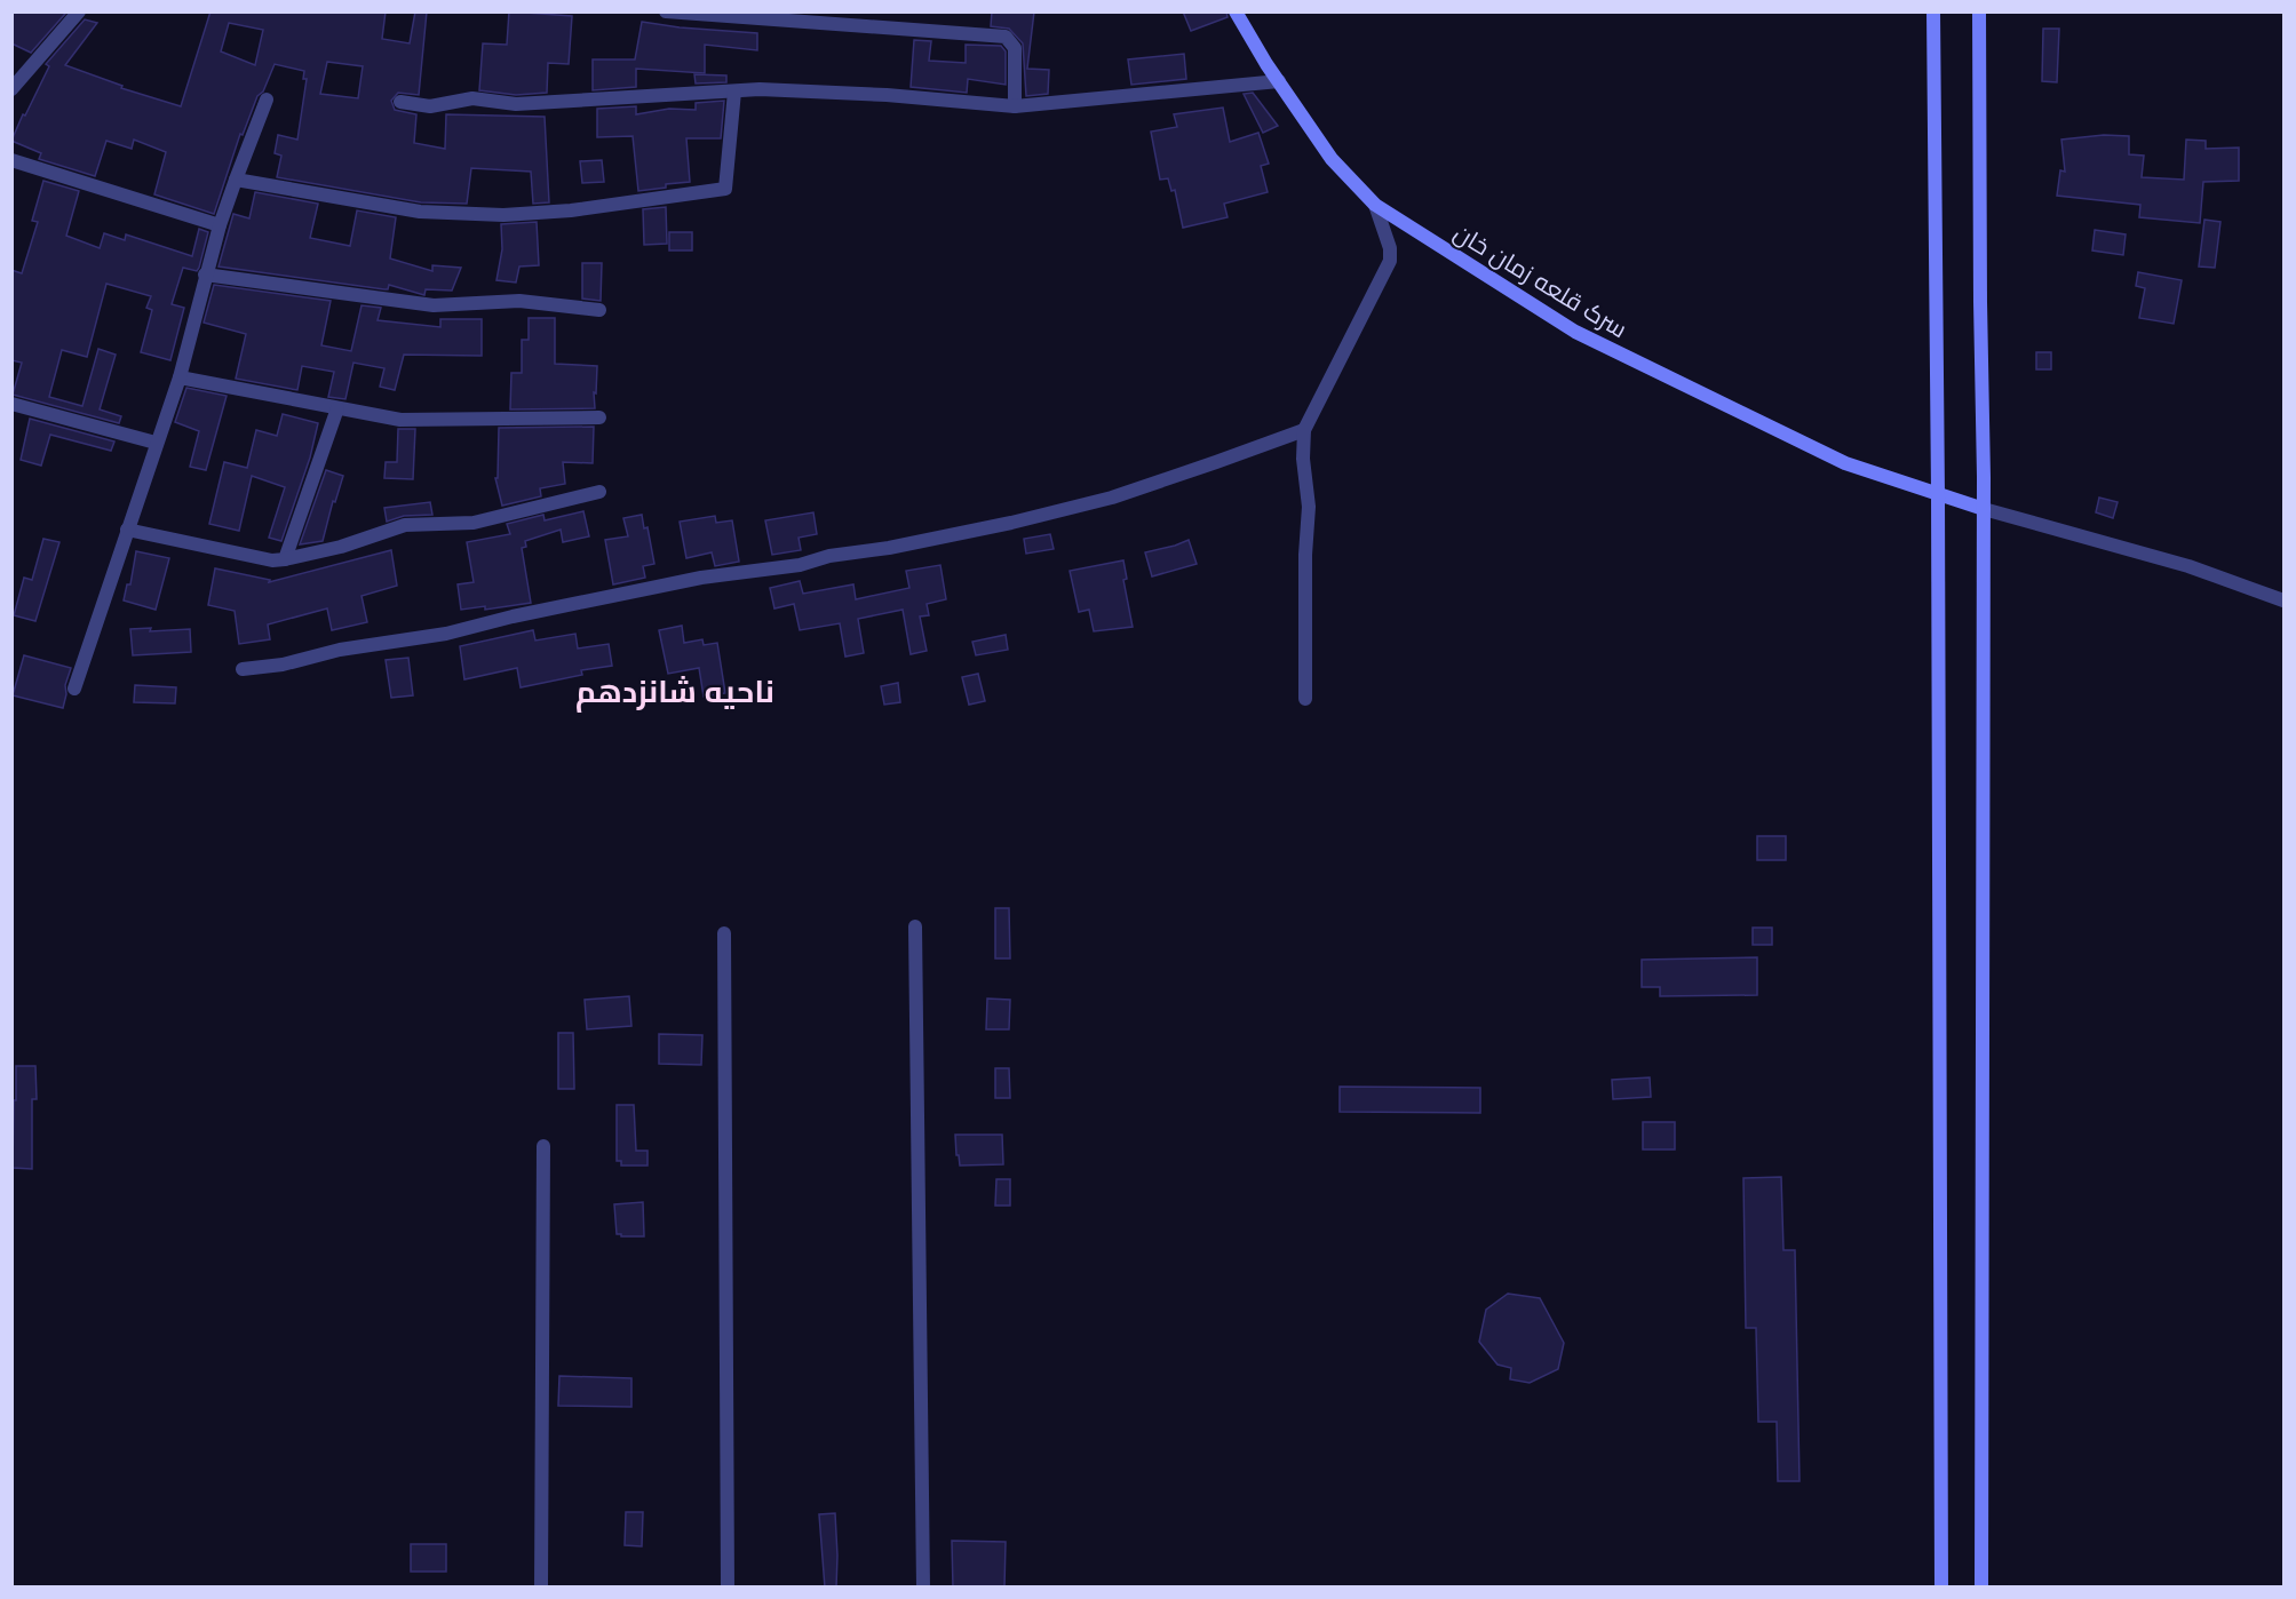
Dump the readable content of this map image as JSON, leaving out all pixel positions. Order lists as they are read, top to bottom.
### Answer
{
  "streets": {
    "main road": ["سرک قلعه زمان خان"]
  },
  "districts": ["ناحیه شانزدهم"]
}
